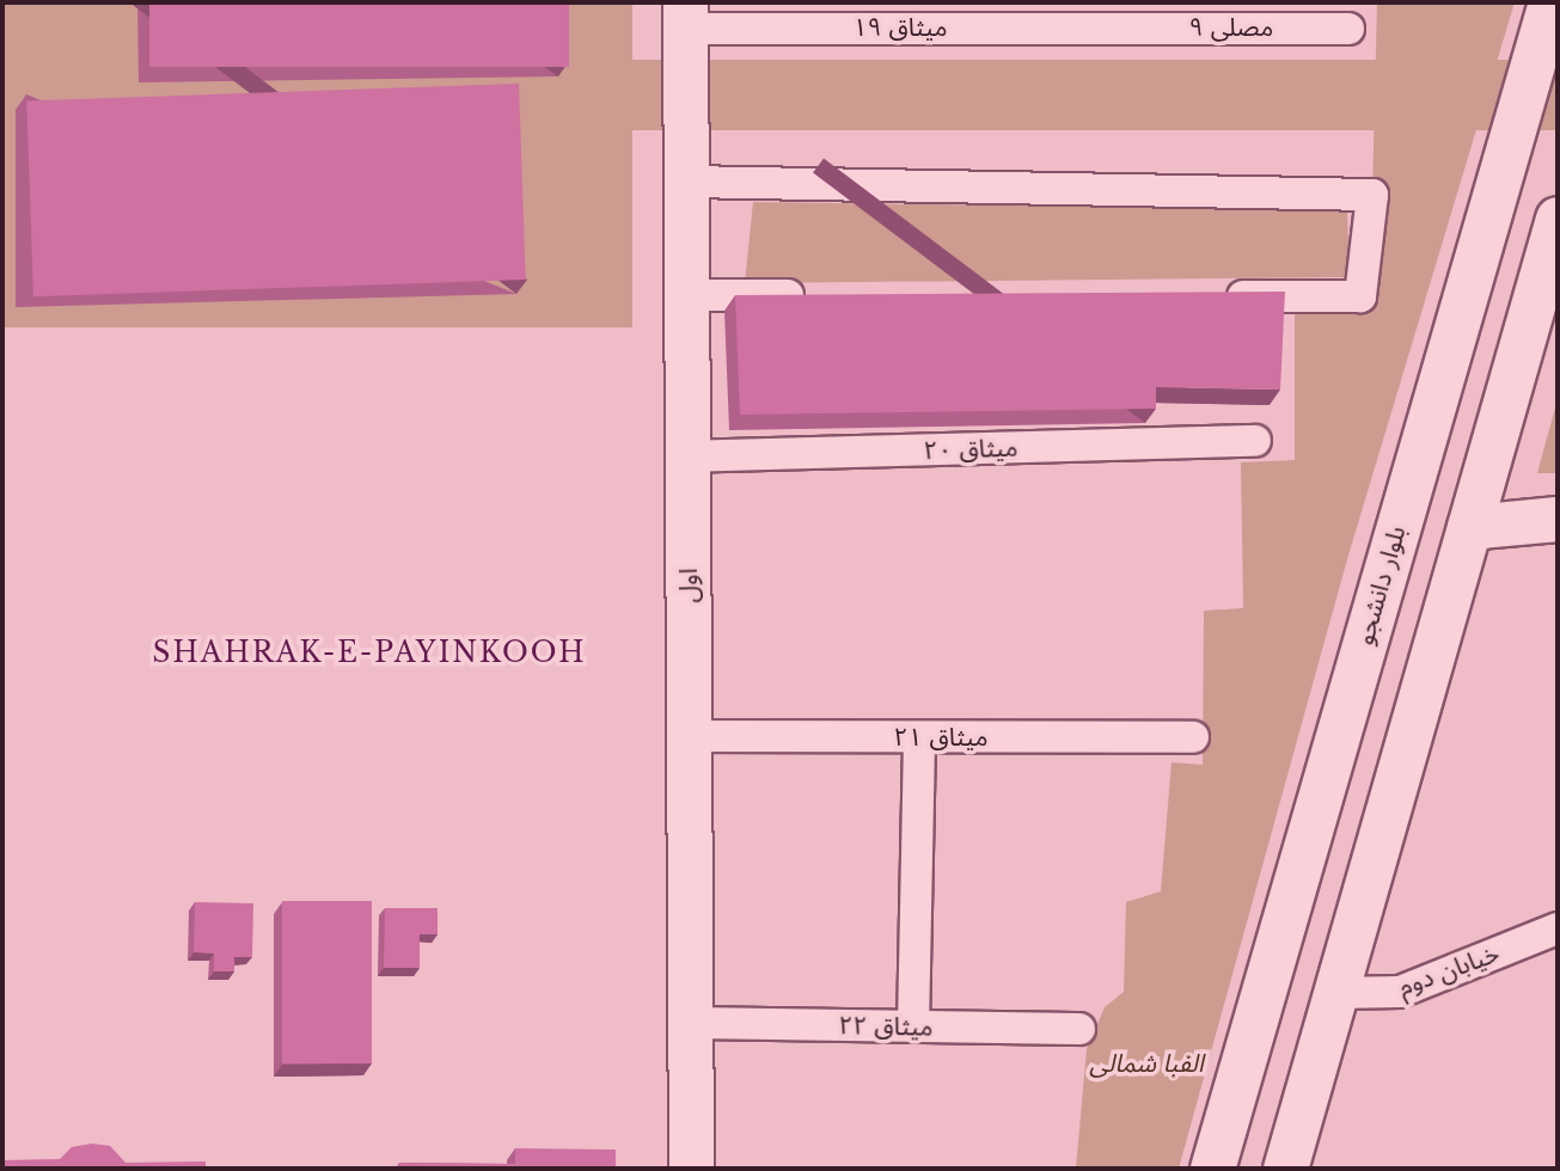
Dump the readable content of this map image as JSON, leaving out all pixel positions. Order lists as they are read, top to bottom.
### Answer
{
  "streets": {
    "main road": ["اول", "بلوار دانشجو"],
    "street": [
      "میثاق ۱۹",
      "مصلی ۹",
      "میثاق ۲۰",
      "میثاق ۲۱",
      "خیابان دوم",
      "میثاق ۲۲"
    ]
  },
  "crossings": [
    ["میثاق ۱۹", "مصلی ۹"],
    ["میثاق ۱۹", "اول"],
    ["میثاق ۲۰", "اول"],
    ["اول", "میثاق ۲۱"],
    ["اول", "میثاق ۲۲"]
  ],
  "districts": ["SHAHRAK-E-PAYINKOOH"],
  "parks": ["الفبا شمالی"]
}
